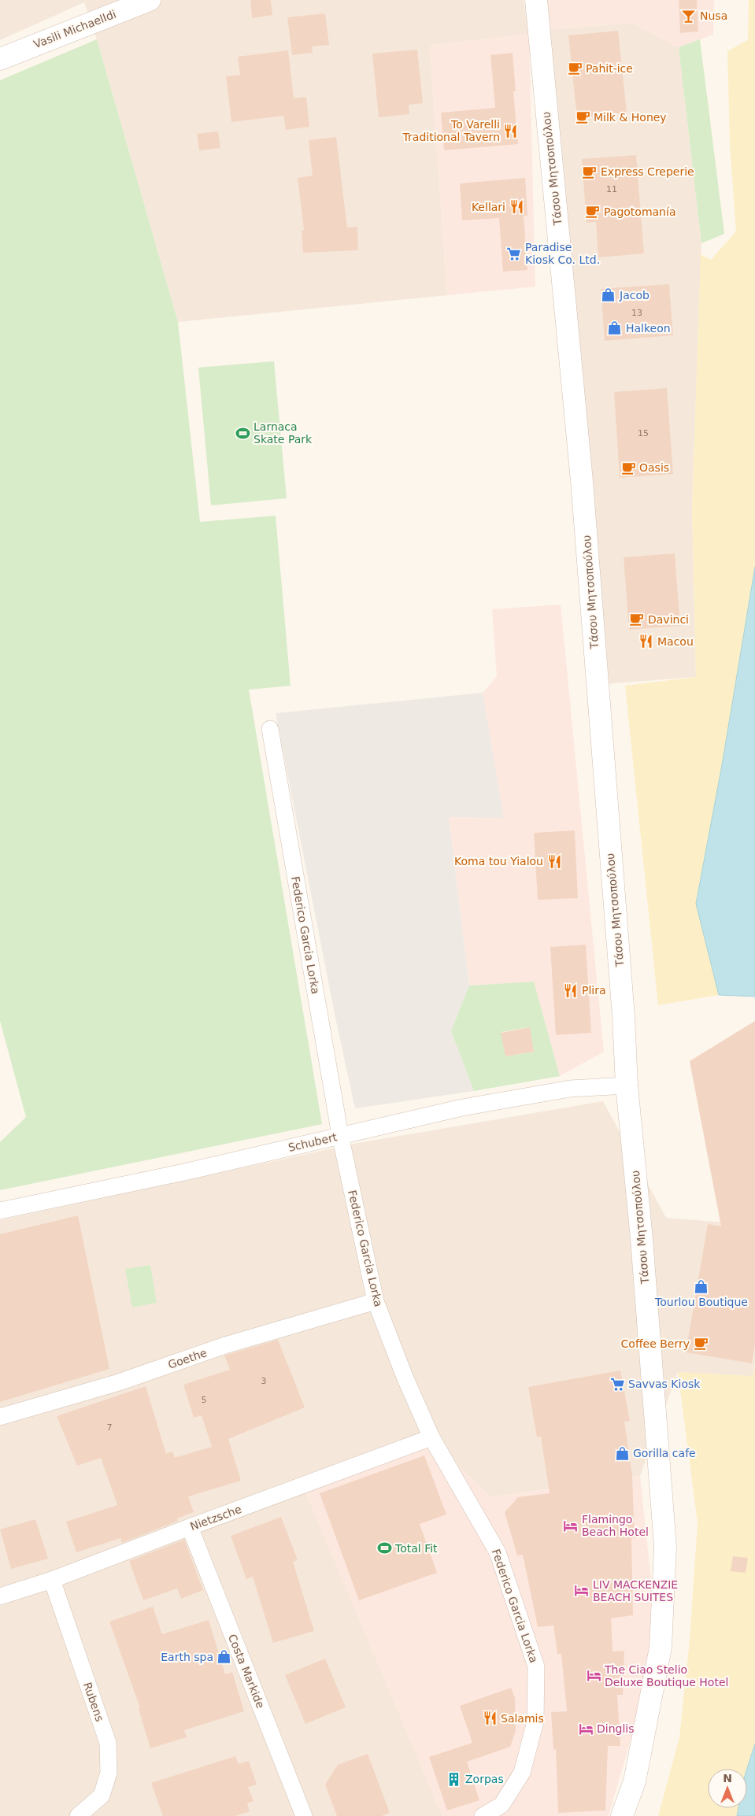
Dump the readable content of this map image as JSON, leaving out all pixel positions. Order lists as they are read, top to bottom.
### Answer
{
  "streets": {
    "street": [
      "Vasili MichaelIdi",
      "Τάσου Μητσοπούλου",
      "Federico Garcia Lorka",
      "Schubert",
      "Goethe",
      "Nietzsche",
      "Costa Markide",
      "Rubens"
    ]
  },
  "crossings": [
    ["Τάσου Μητσοπούλου", "Schubert"],
    ["Federico Garcia Lorka", "Schubert"],
    ["Federico Garcia Lorka", "Goethe"],
    ["Federico Garcia Lorka", "Nietzsche"],
    ["Nietzsche", "Costa Markide"],
    ["Nietzsche", "Rubens"]
  ],
  "places": {
    "bar": ["Nusa"],
    "cafe": [
      "Pahit-ice",
      "Milk & Honey",
      "Express Creperie",
      "Pagotomanía",
      "Oasis",
      "Davinci",
      "Coffee Berry"
    ],
    "restaurant": [
      "To Varelli Traditional Tavern",
      "Kellari",
      "Macou",
      "Koma tou Yialou",
      "Plira",
      "Salamis"
    ],
    "supermarket": ["Paradise Kiosk Co. Ltd.", "Savvas Kiosk"],
    "shop": [
      "Jacob",
      "Halkeon",
      "Tourlou Boutique",
      "Gorilla cafe",
      "Earth spa"
    ],
    "sports": ["Larnaca Skate Park", "Total Fit"],
    "hotel": [
      "Flamingo Beach Hotel",
      "LIV MACKENZIE BEACH SUITES",
      "The Ciao Stelio Deluxe Boutique Hotel",
      "Dinglis"
    ],
    "building": ["Zorpas"]
  },
  "house_numbers": [
    "11",
    "13",
    "15",
    "3",
    "5",
    "7"
  ],
  "north": "top"
}
